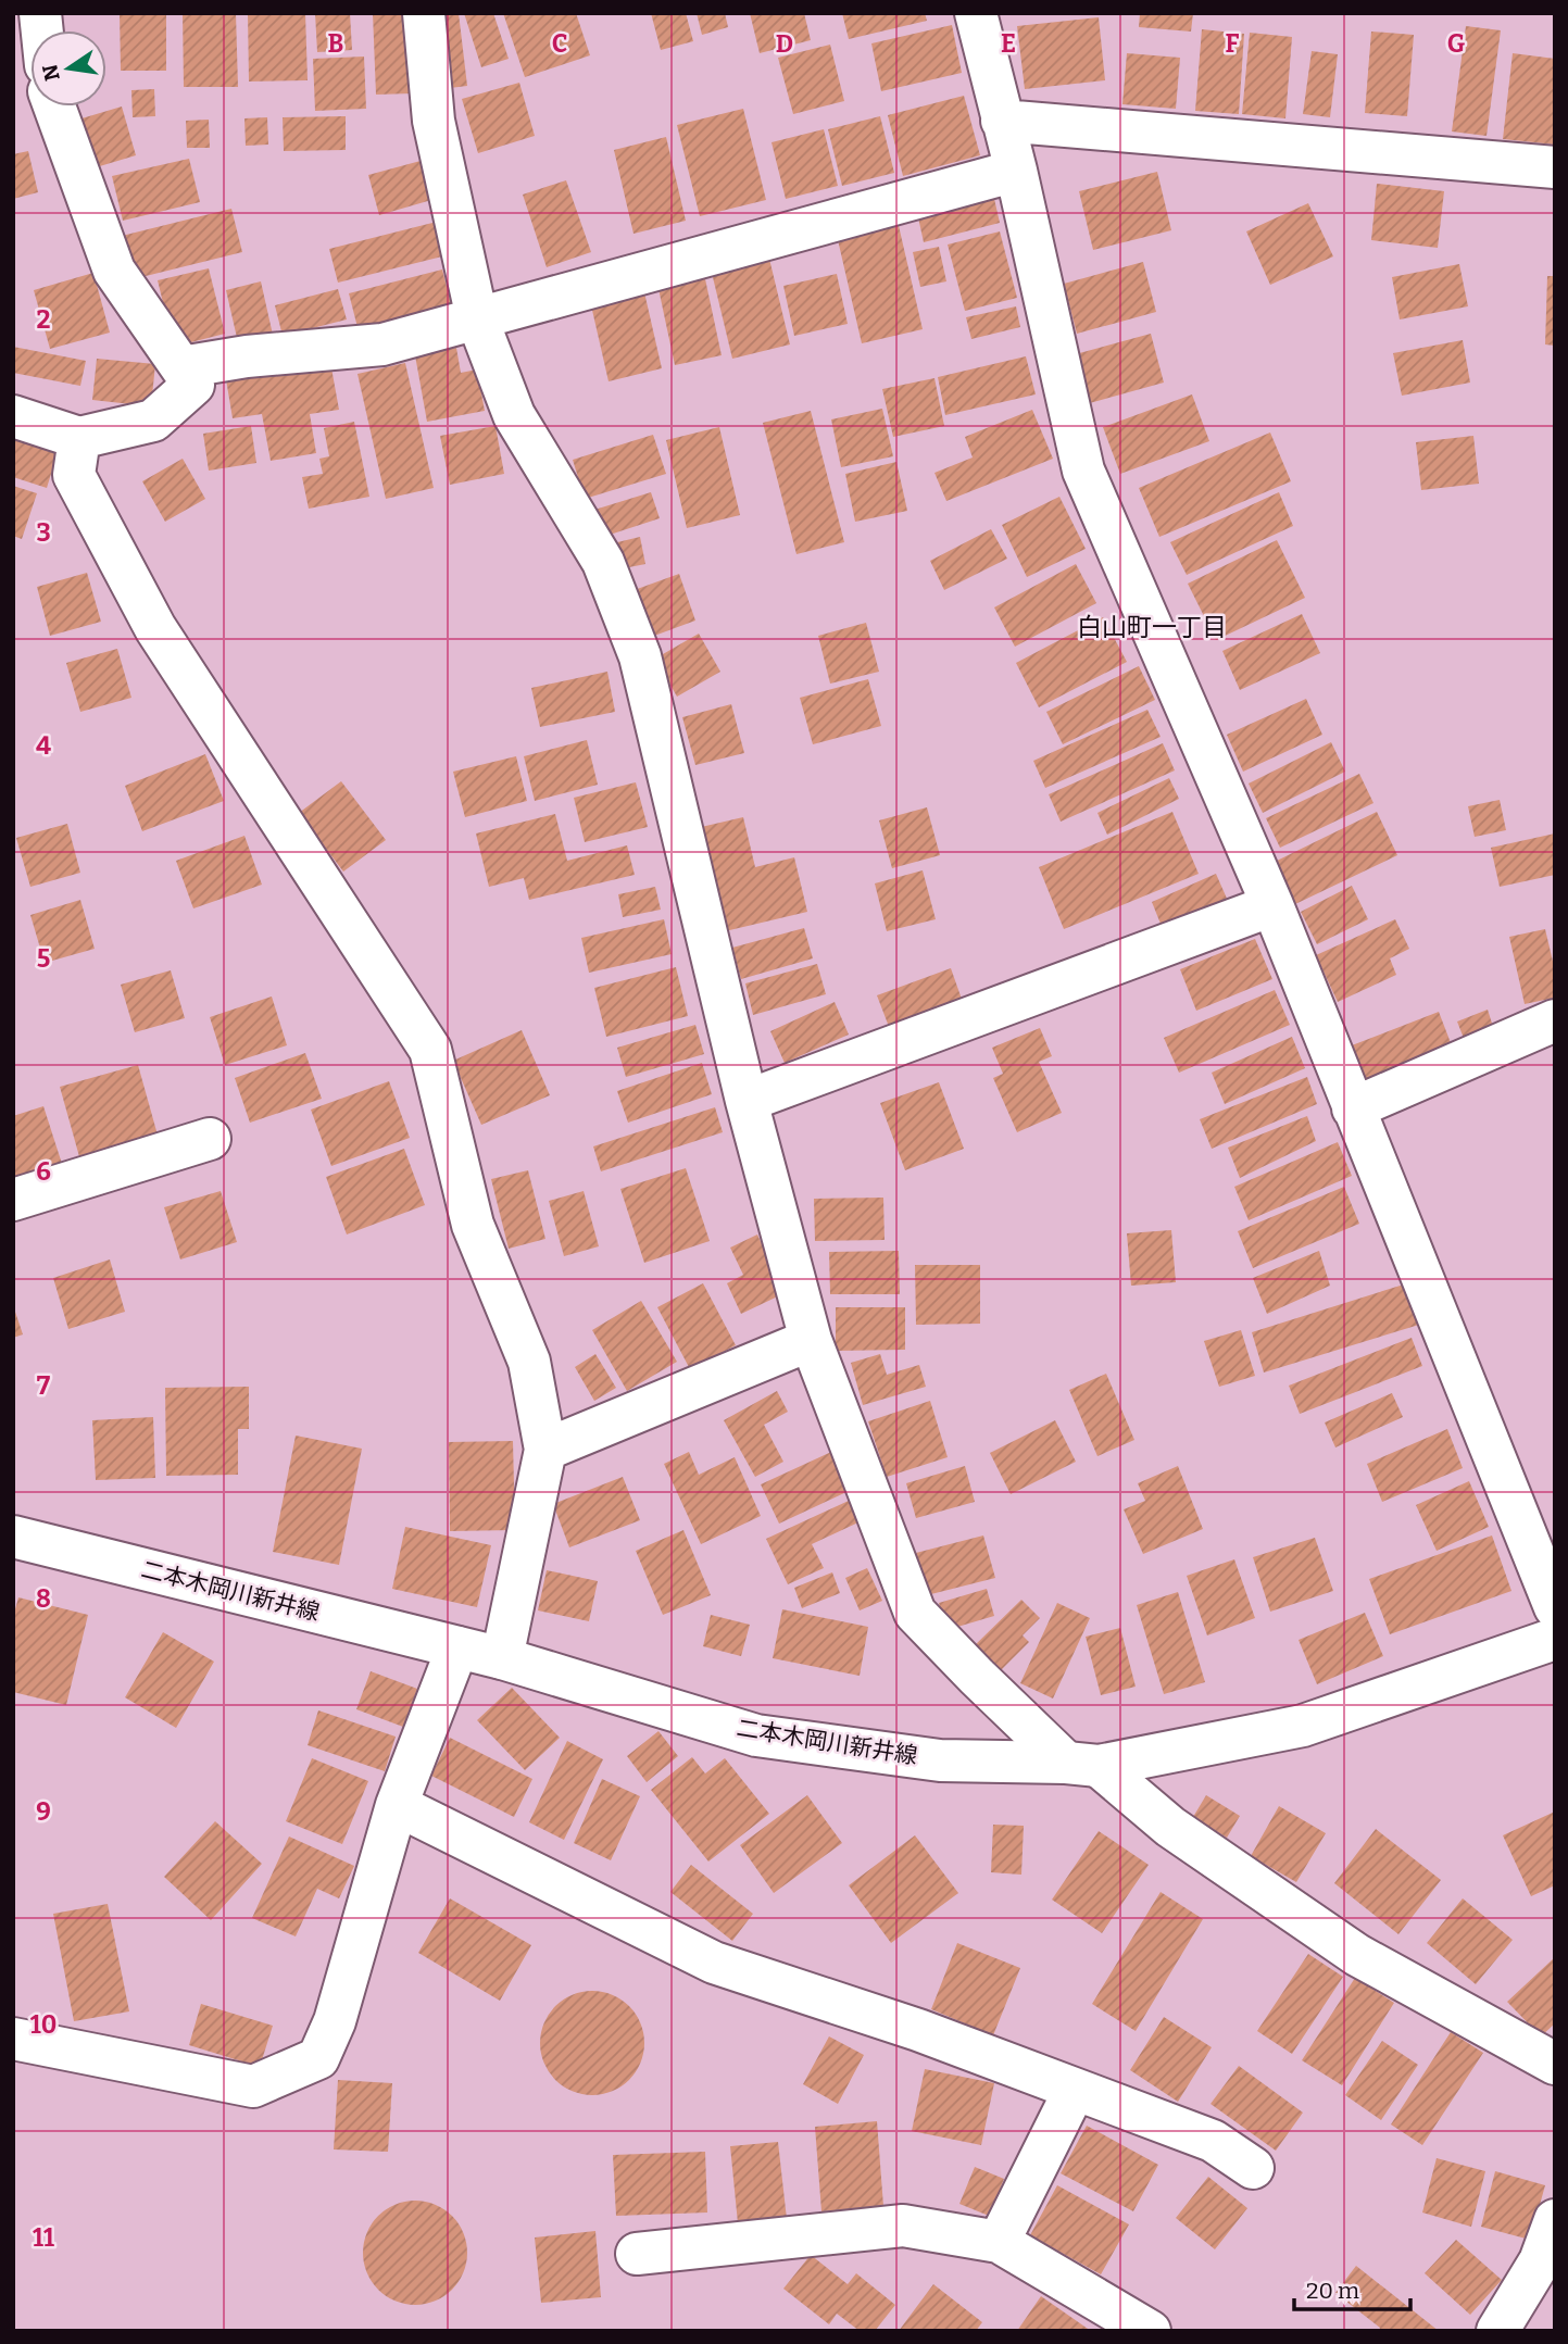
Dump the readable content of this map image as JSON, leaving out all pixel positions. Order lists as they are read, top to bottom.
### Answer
{
  "streets": {
    "street": ["二本木岡川新井線"]
  },
  "districts": ["白山町一丁目"],
  "scale_bar": "20 m",
  "north": "left",
  "grid": {
    "columns": [
      "B",
      "C",
      "D",
      "E",
      "F",
      "G"
    ],
    "rows": [
      "2",
      "3",
      "4",
      "5",
      "6",
      "7",
      "8",
      "9",
      "10",
      "11"
    ]
  }
}
